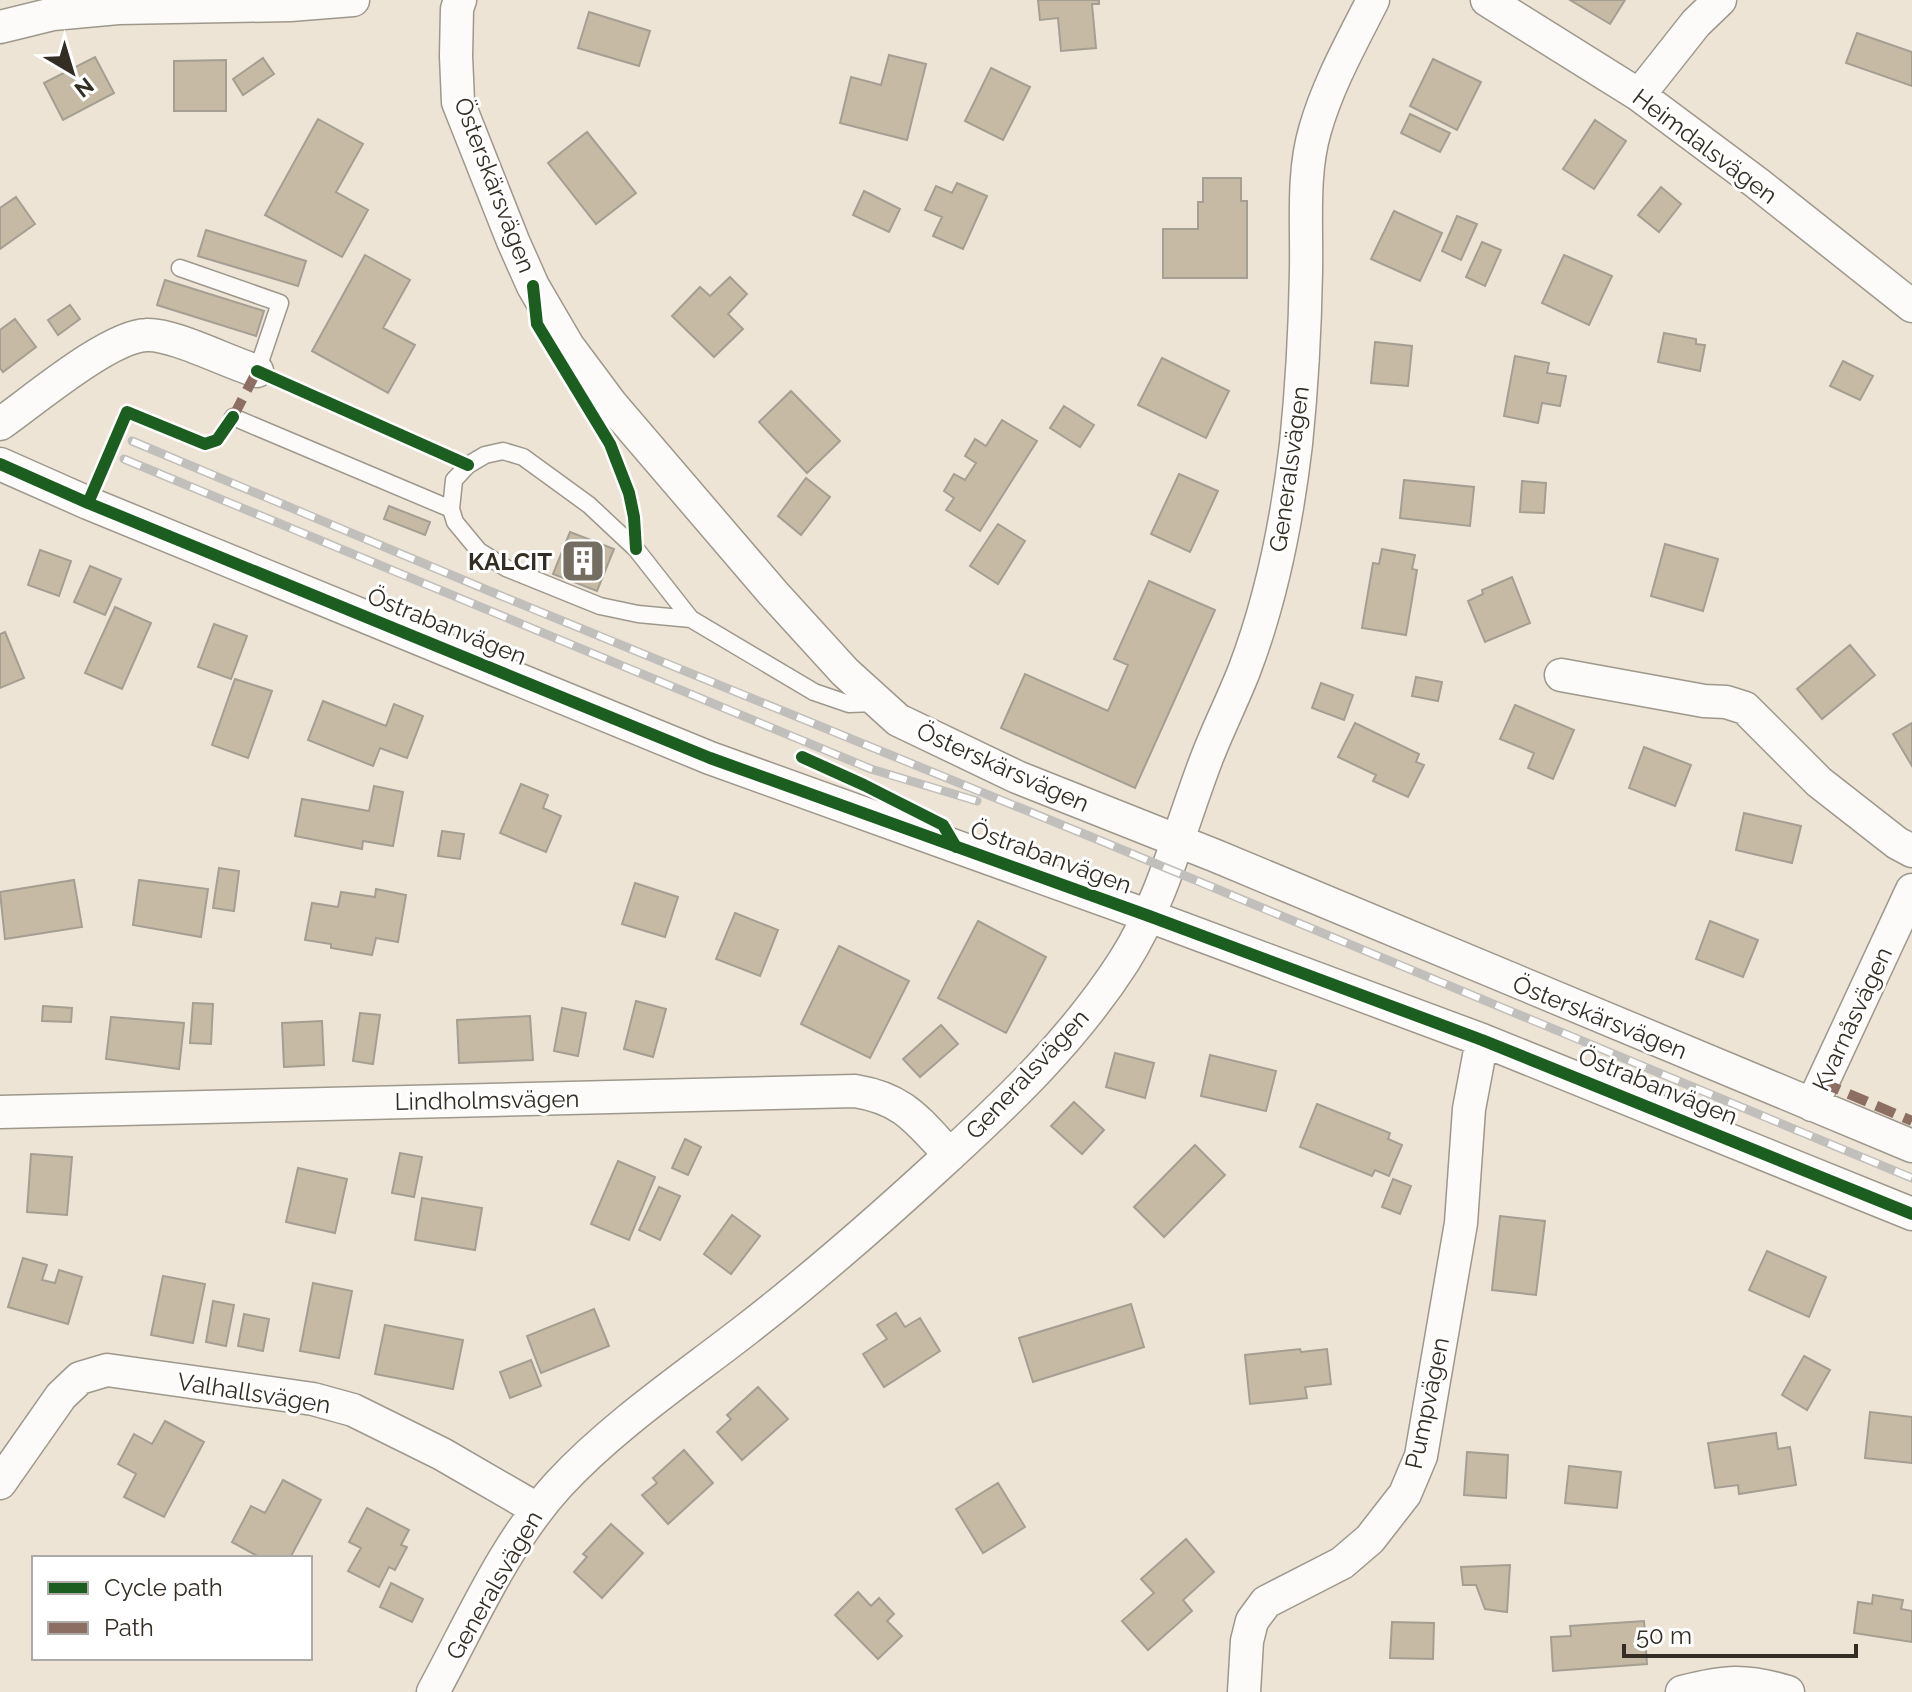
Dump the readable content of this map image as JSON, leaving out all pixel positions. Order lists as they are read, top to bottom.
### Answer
{
  "streets": {
    "street": [
      "Heimdalsvägen",
      "Österskärsvägen",
      "Generalsvägen",
      "Östrabanvägen",
      "Kvarnåsvägen",
      "Lindholmsvägen",
      "Valhallsvägen",
      "Pumpvägen"
    ]
  },
  "crossings": [
    ["Österskärsvägen", "Generalsvägen"],
    ["Österskärsvägen", "Kvarnåsvägen"],
    ["Generalsvägen", "Östrabanvägen"],
    ["Generalsvägen", "Lindholmsvägen"],
    ["Generalsvägen", "Valhallsvägen"],
    ["Östrabanvägen", "Pumpvägen"]
  ],
  "places": {
    "building": ["KALCIT"]
  },
  "legend": ["Cycle path", "Path"],
  "scale_bar": "50 m",
  "north": "bottom right"
}
